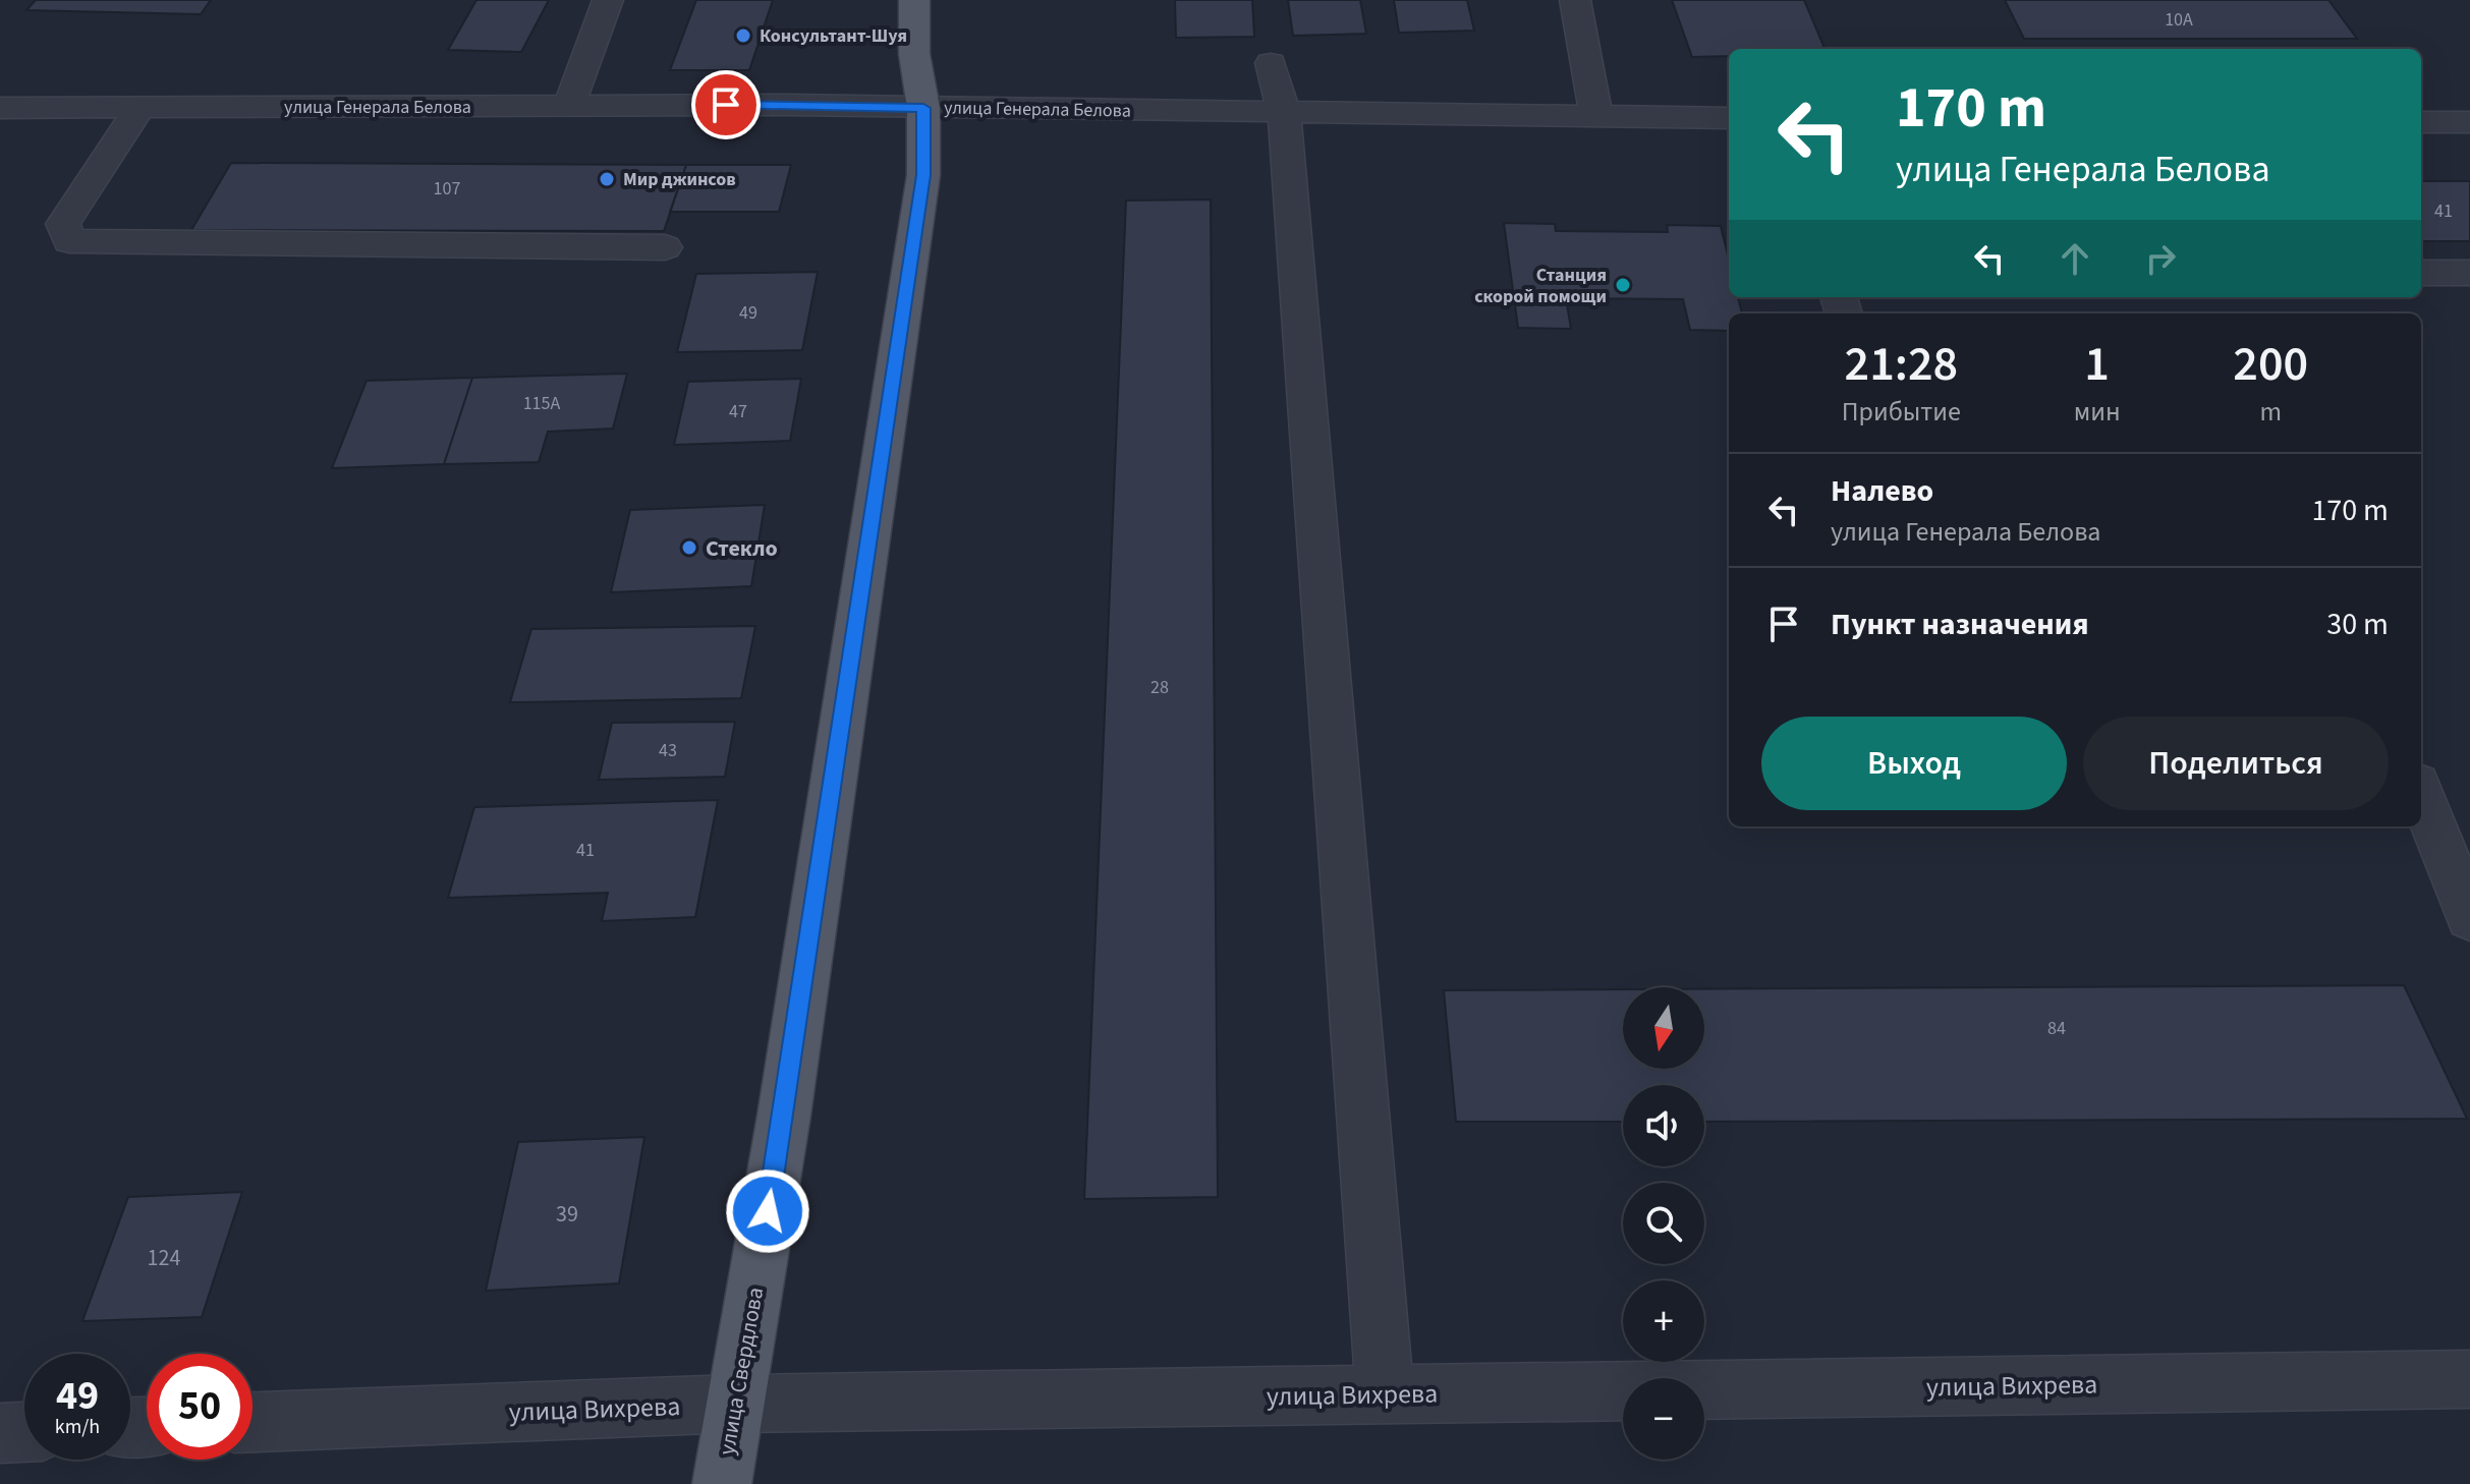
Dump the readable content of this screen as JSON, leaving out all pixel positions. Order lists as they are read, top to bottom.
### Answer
{
  "streets": {
    "main road": ["улица Свердлова"],
    "street": ["улица Генерала Белова", "улица Вихрева"]
  },
  "crossings": [
    ["улица Генерала Белова", "улица Свердлова"],
    ["улица Свердлова", "улица Вихрева"]
  ],
  "places": [
    "Консультант-Шуя",
    "Мир джинсов",
    "Станция скорой помощи",
    "Стекло"
  ],
  "house_numbers": [
    "10А",
    "107",
    "41",
    "49",
    "115А",
    "47",
    "28",
    "43",
    "41",
    "84",
    "39",
    "124"
  ],
  "north": "bottom",
  "page": {
    "turn": ["170 m", "улица Генерала Белова"],
    "eta": [
      "21:28",
      "Прибытие",
      "1",
      "мин",
      "200",
      "m"
    ],
    "list": [
      {
        "name": "Налево",
        "note": "улица Генерала Белова",
        "value": "170 m"
      },
      {
        "name": "Пункт назначения",
        "value": "30 m"
      }
    ],
    "buttons": ["Выход", "Поделиться"],
    "map_buttons": ["+", "−"],
    "speed": "49 km/h",
    "limit": "50"
  }
}
